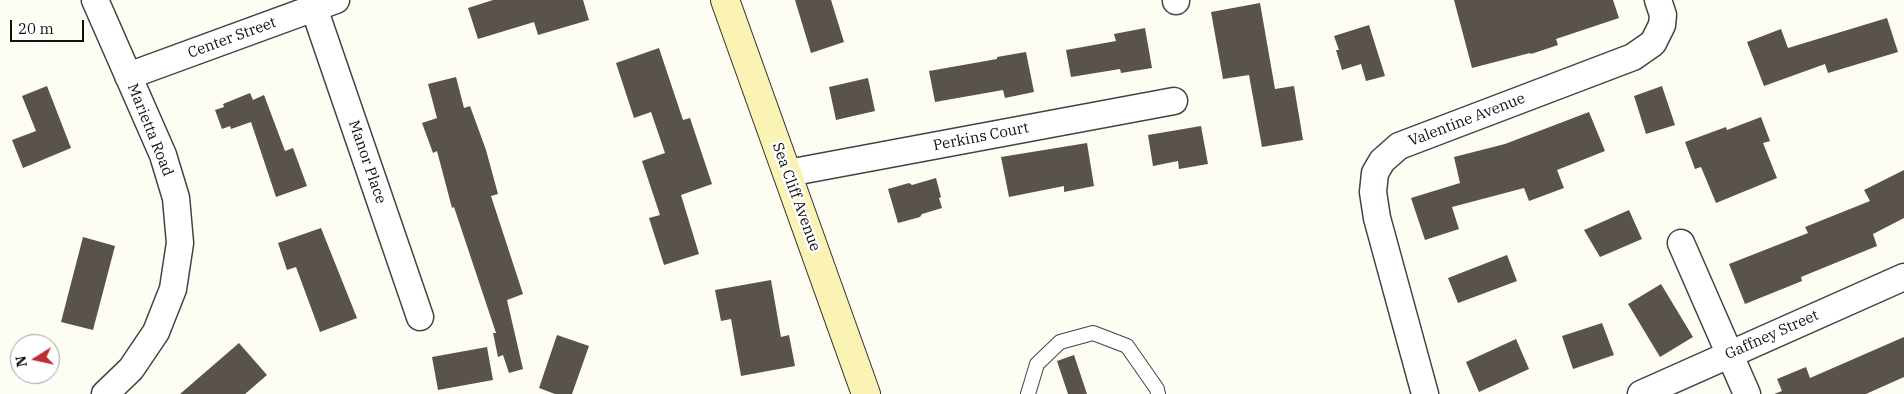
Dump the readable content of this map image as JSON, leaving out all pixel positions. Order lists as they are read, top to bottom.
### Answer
{
  "streets": {
    "street": [
      "Center Street",
      "Valentine Avenue",
      "Marietta Road",
      "Perkins Court",
      "Manor Place",
      "Sea Cliff Avenue",
      "Gaffney Street"
    ]
  },
  "crossings": [
    ["Center Street", "Marietta Road"],
    ["Center Street", "Manor Place"],
    ["Perkins Court", "Sea Cliff Avenue"]
  ],
  "scale_bar": "20 m",
  "north": "left"
}
